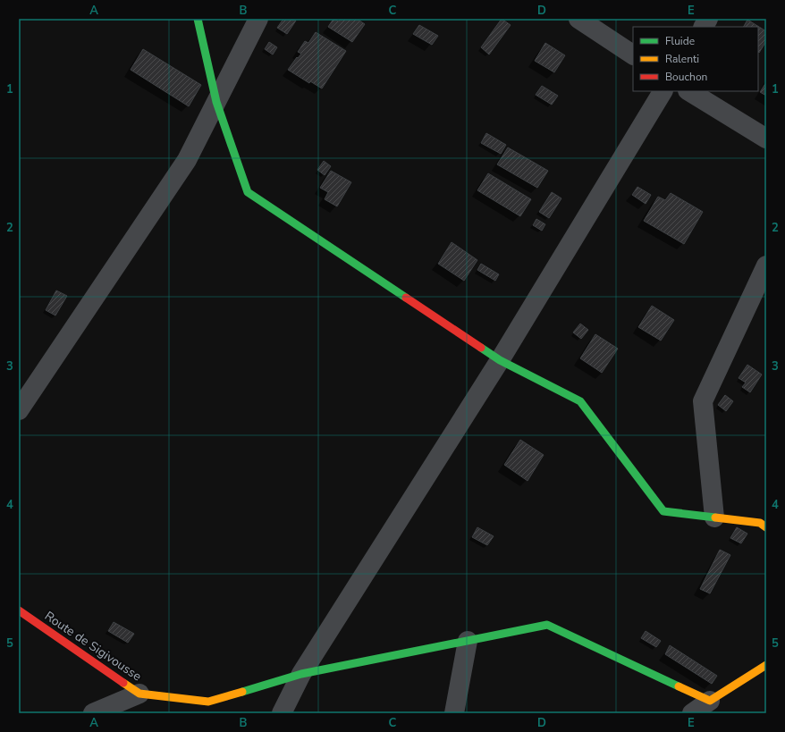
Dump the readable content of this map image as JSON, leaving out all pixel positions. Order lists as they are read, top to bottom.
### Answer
{
  "streets": {
    "street": ["Route de Sigivousse"]
  },
  "legend": ["Fluide", "Ralenti", "Bouchon"],
  "grid": {
    "columns": [
      "A",
      "B",
      "C",
      "D",
      "E"
    ],
    "rows": [
      "1",
      "2",
      "3",
      "4",
      "5"
    ]
  }
}
